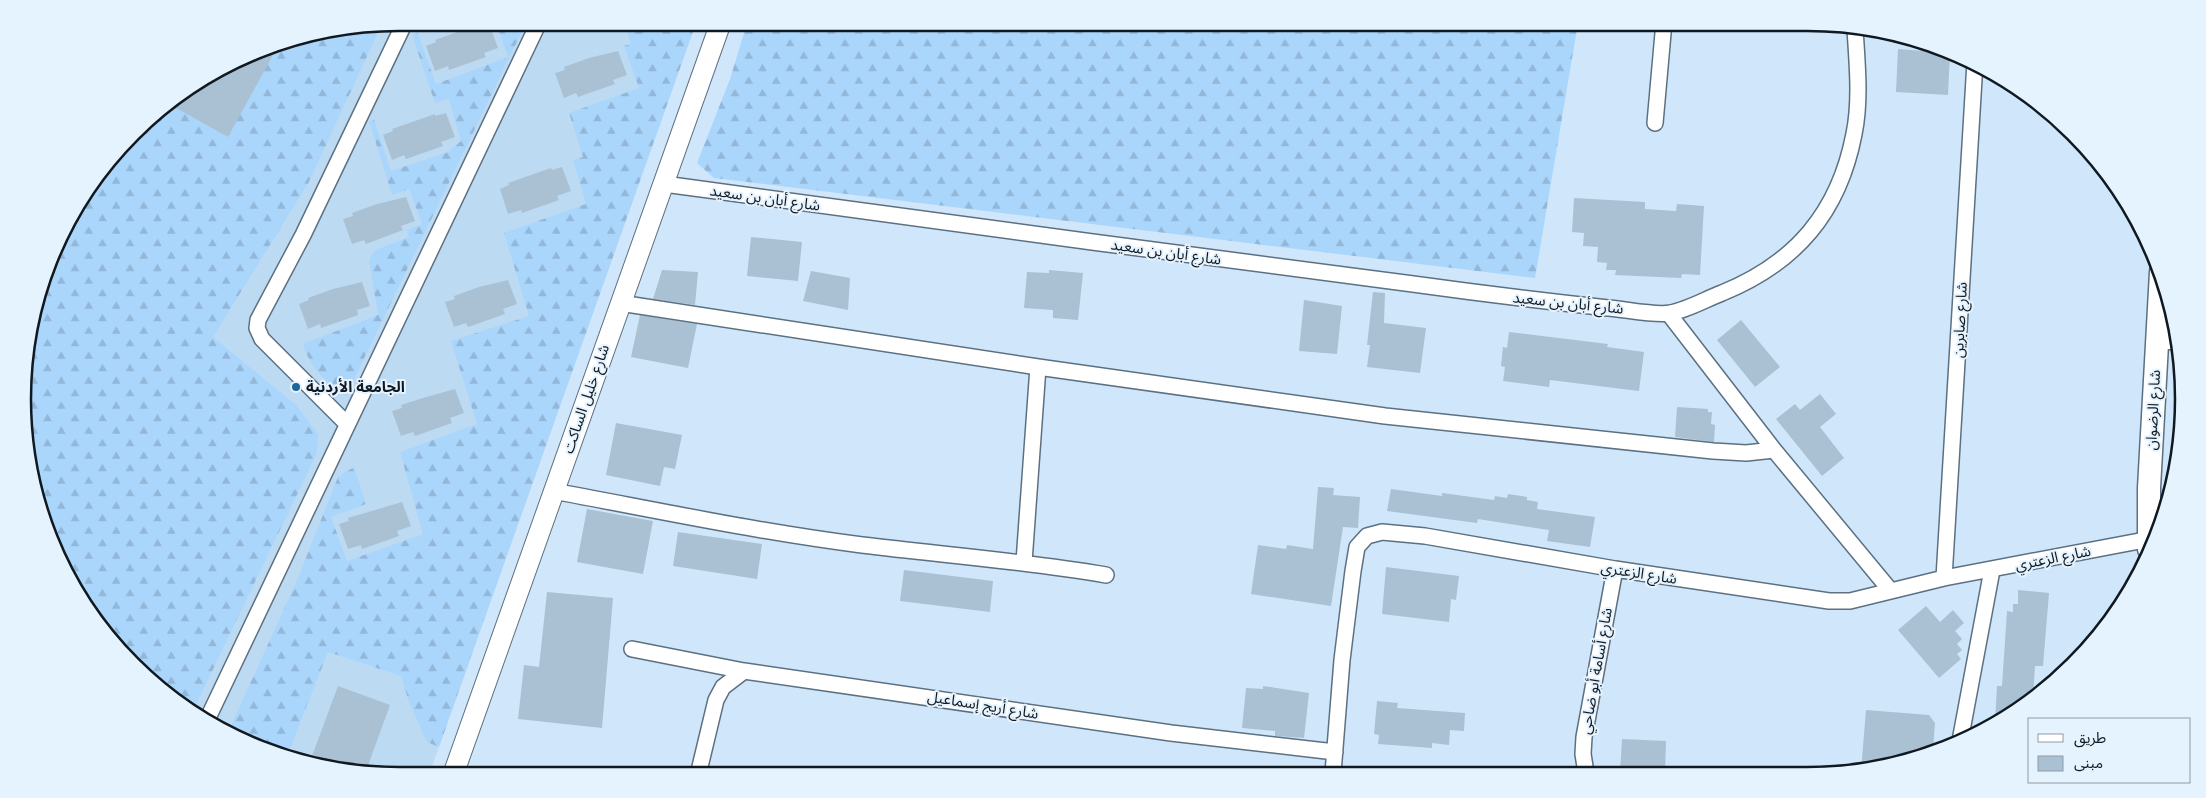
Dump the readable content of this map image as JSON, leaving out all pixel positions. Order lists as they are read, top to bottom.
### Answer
{
  "streets": {
    "main road": ["شارع الرضوان"],
    "street": [
      "شارع أبان بن سعيد",
      "شارع صابرين",
      "شارع خليل الساكت",
      "شارع الزعتري",
      "شارع أسامة أبو ضاحي",
      "شارع أريج إسماعيل"
    ]
  },
  "crossings": [
    ["شارع أبان بن سعيد", "شارع خليل الساكت"],
    ["شارع صابرين", "شارع الزعتري"],
    ["شارع الزعتري", "شارع أسامة أبو ضاحي"],
    ["شارع الزعتري", "شارع أريج إسماعيل"]
  ],
  "places": ["الجامعة الأردنية"],
  "legend": ["طريق", "مبنى"]
}
